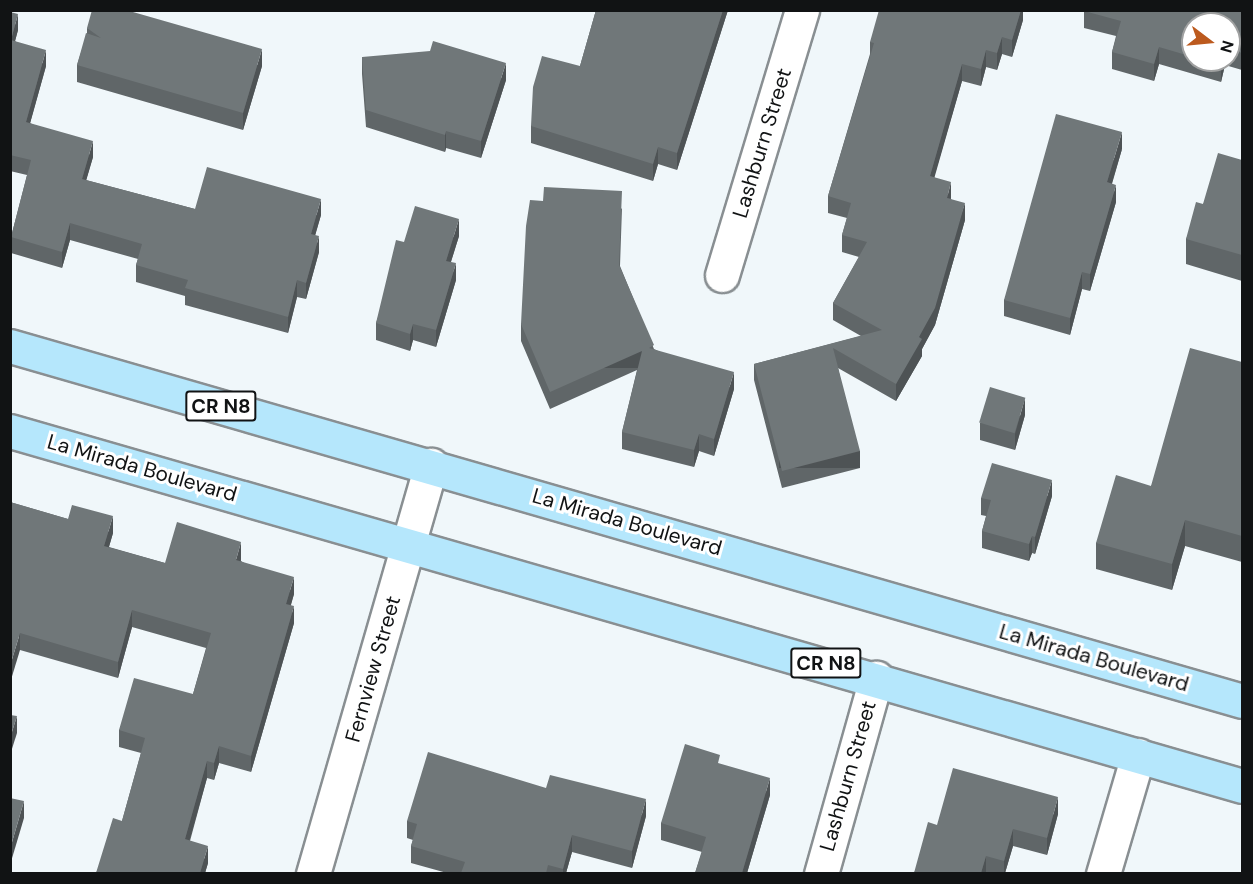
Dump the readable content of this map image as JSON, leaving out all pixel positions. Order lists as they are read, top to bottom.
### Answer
{
  "streets": {
    "main road": ["CR N8", "La Mirada Boulevard"],
    "street": ["Lashburn Street", "Fernview Street"]
  },
  "crossings": [
    ["Lashburn Street", "La Mirada Boulevard"],
    ["La Mirada Boulevard", "Fernview Street"]
  ],
  "north": "right"
}
